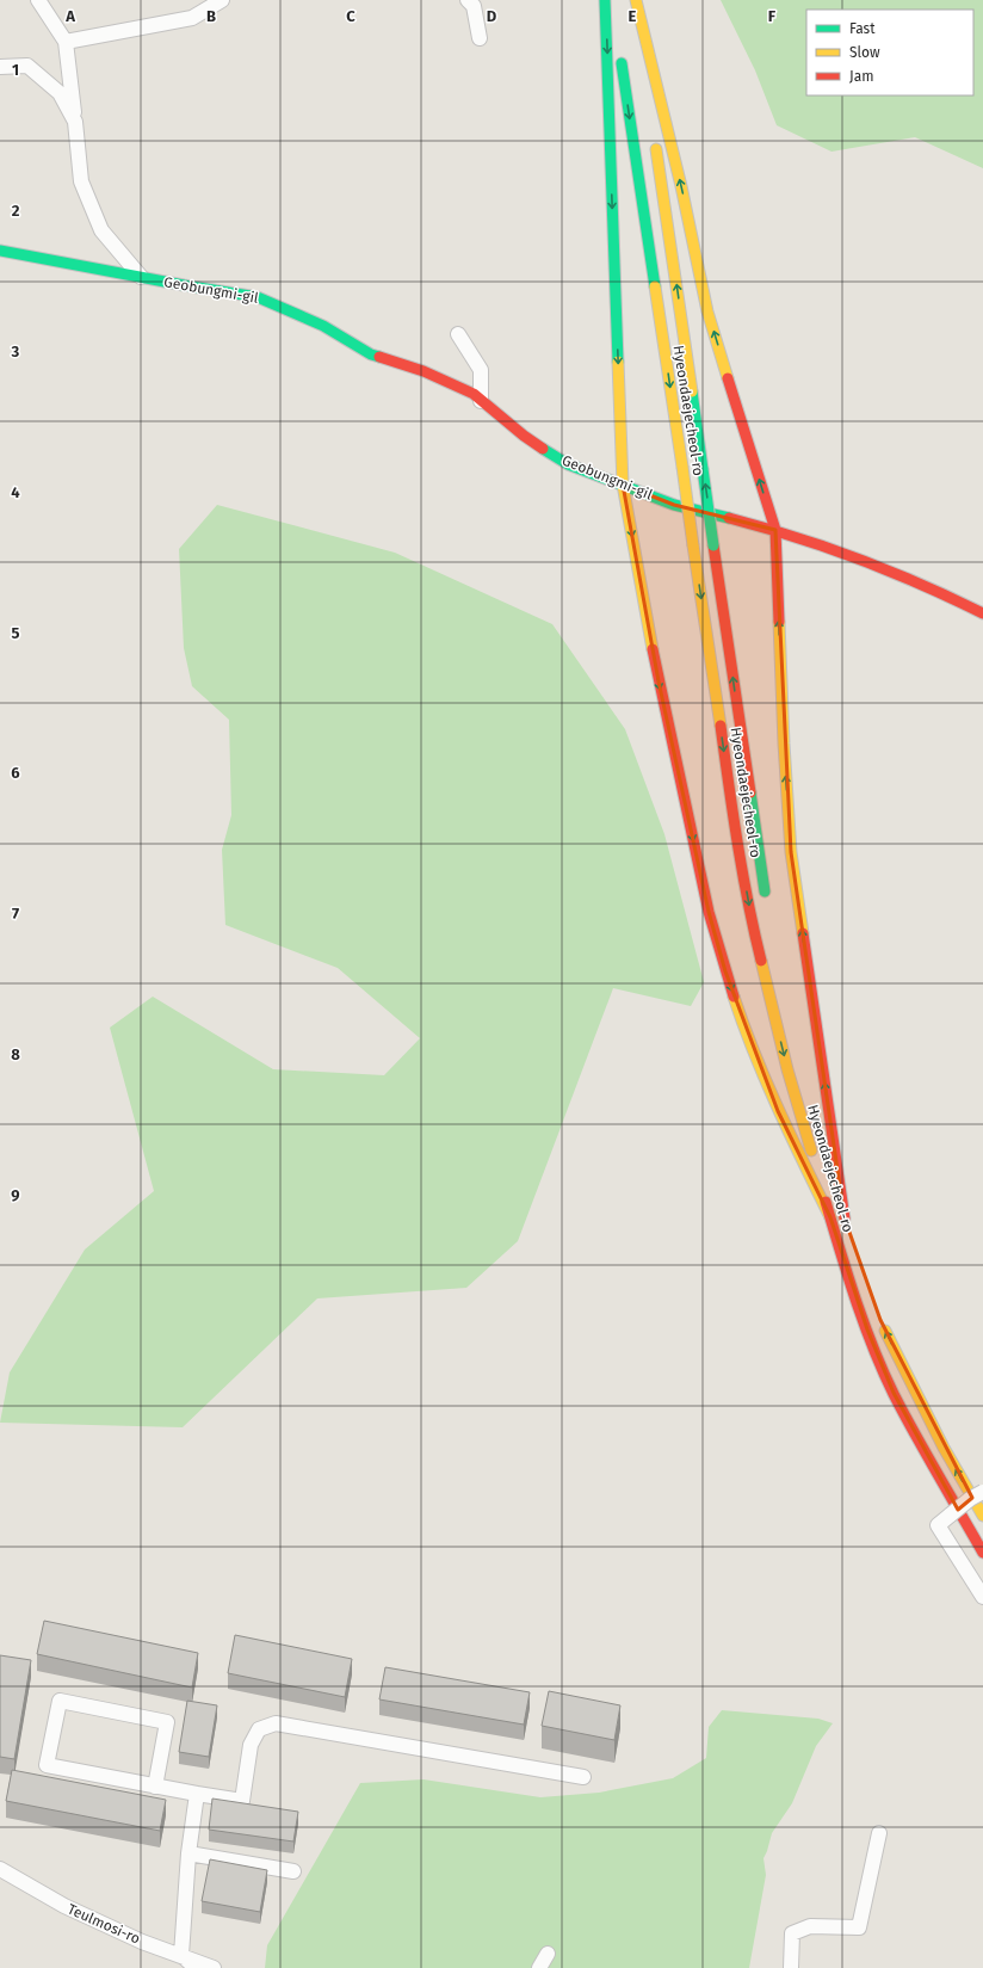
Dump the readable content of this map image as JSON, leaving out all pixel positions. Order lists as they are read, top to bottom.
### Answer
{
  "streets": {
    "main road": ["Geobungmi-gil", "Hyeondaejecheol-ro"],
    "street": ["Teulmosi-ro"]
  },
  "crossings": [
    ["Geobungmi-gil", "Hyeondaejecheol-ro"]
  ],
  "legend": ["Fast", "Slow", "Jam"],
  "grid": {
    "columns": [
      "A",
      "B",
      "C",
      "D",
      "E",
      "F"
    ],
    "rows": [
      "1",
      "2",
      "3",
      "4",
      "5",
      "6",
      "7",
      "8",
      "9"
    ]
  }
}
